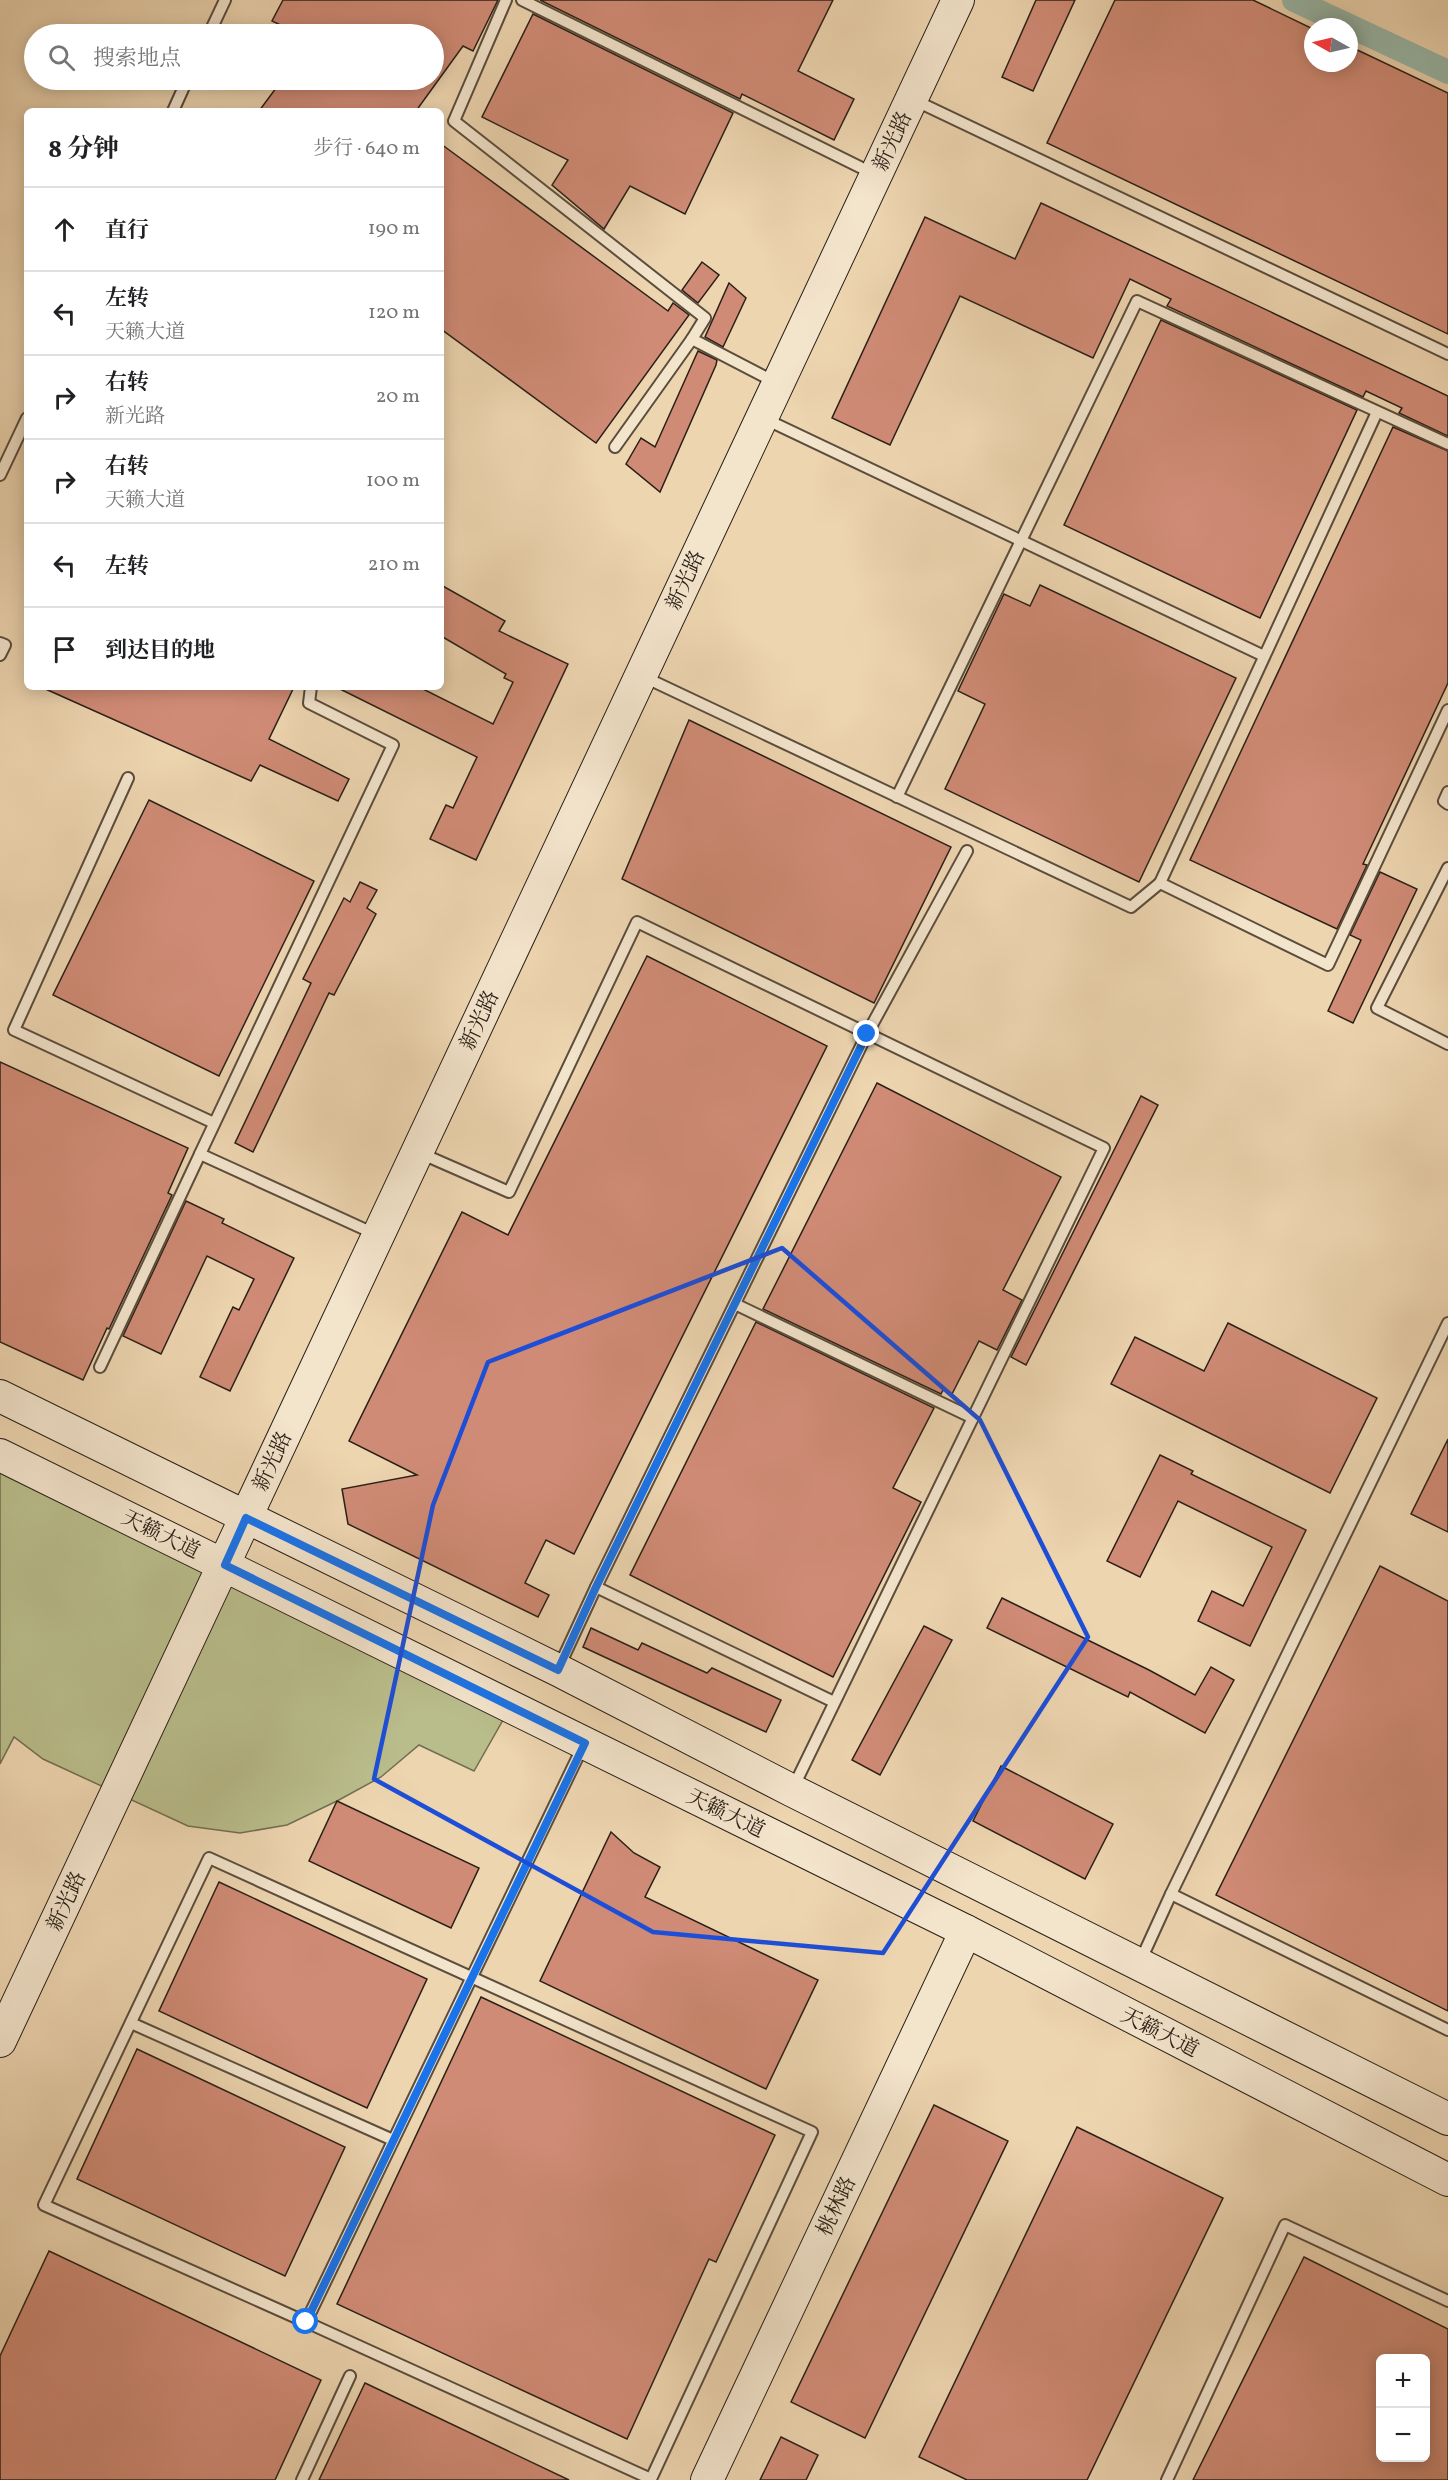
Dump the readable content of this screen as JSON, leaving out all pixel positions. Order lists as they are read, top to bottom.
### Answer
{
  "streets": {
    "main road": ["新光路", "天籁大道", "桃林路"]
  },
  "crossings": [
    ["新光路", "天籁大道"],
    ["天籁大道", "桃林路"]
  ],
  "north": "left",
  "page": {
    "search": "搜索地点",
    "heading": ["8 分钟", "步行 · 640 m"],
    "list": [
      ["直行", "190 m"],
      ["左转", "天籁大道", "120 m"],
      ["右转", "新光路", "20 m"],
      ["右转", "天籁大道", "100 m"],
      ["左转", "210 m"],
      "到达目的地"
    ],
    "map_buttons": ["+", "−"]
  }
}
